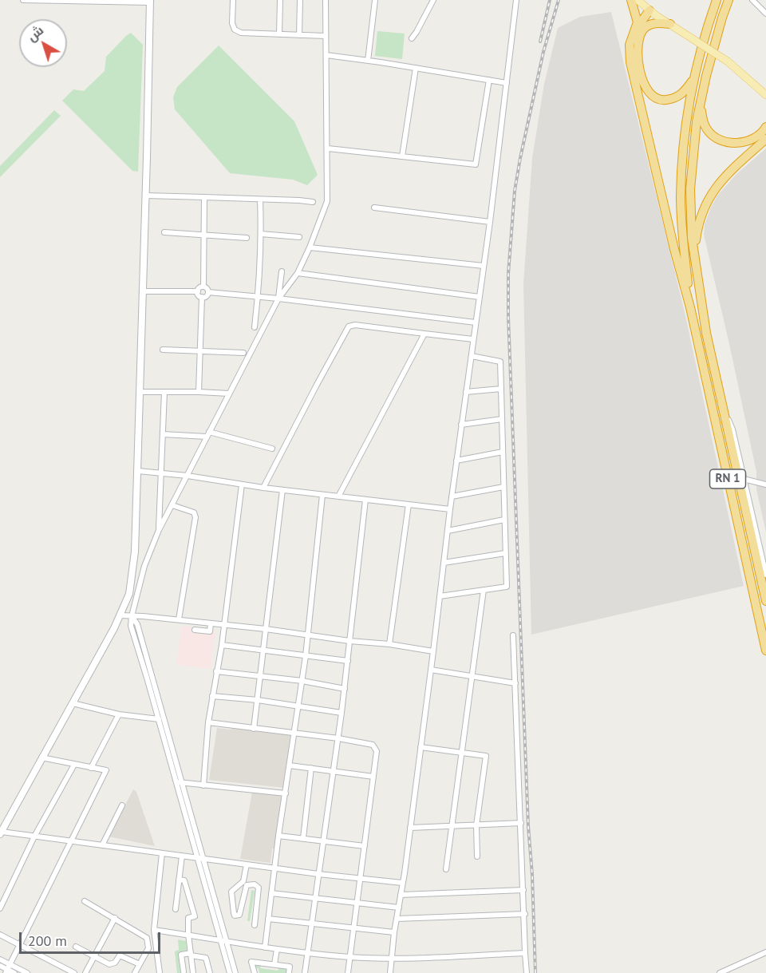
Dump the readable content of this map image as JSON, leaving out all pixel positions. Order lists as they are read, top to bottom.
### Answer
{
  "streets": {
    "highway": ["RN 1"]
  },
  "scale_bar": "200 m",
  "north": "top left"
}
